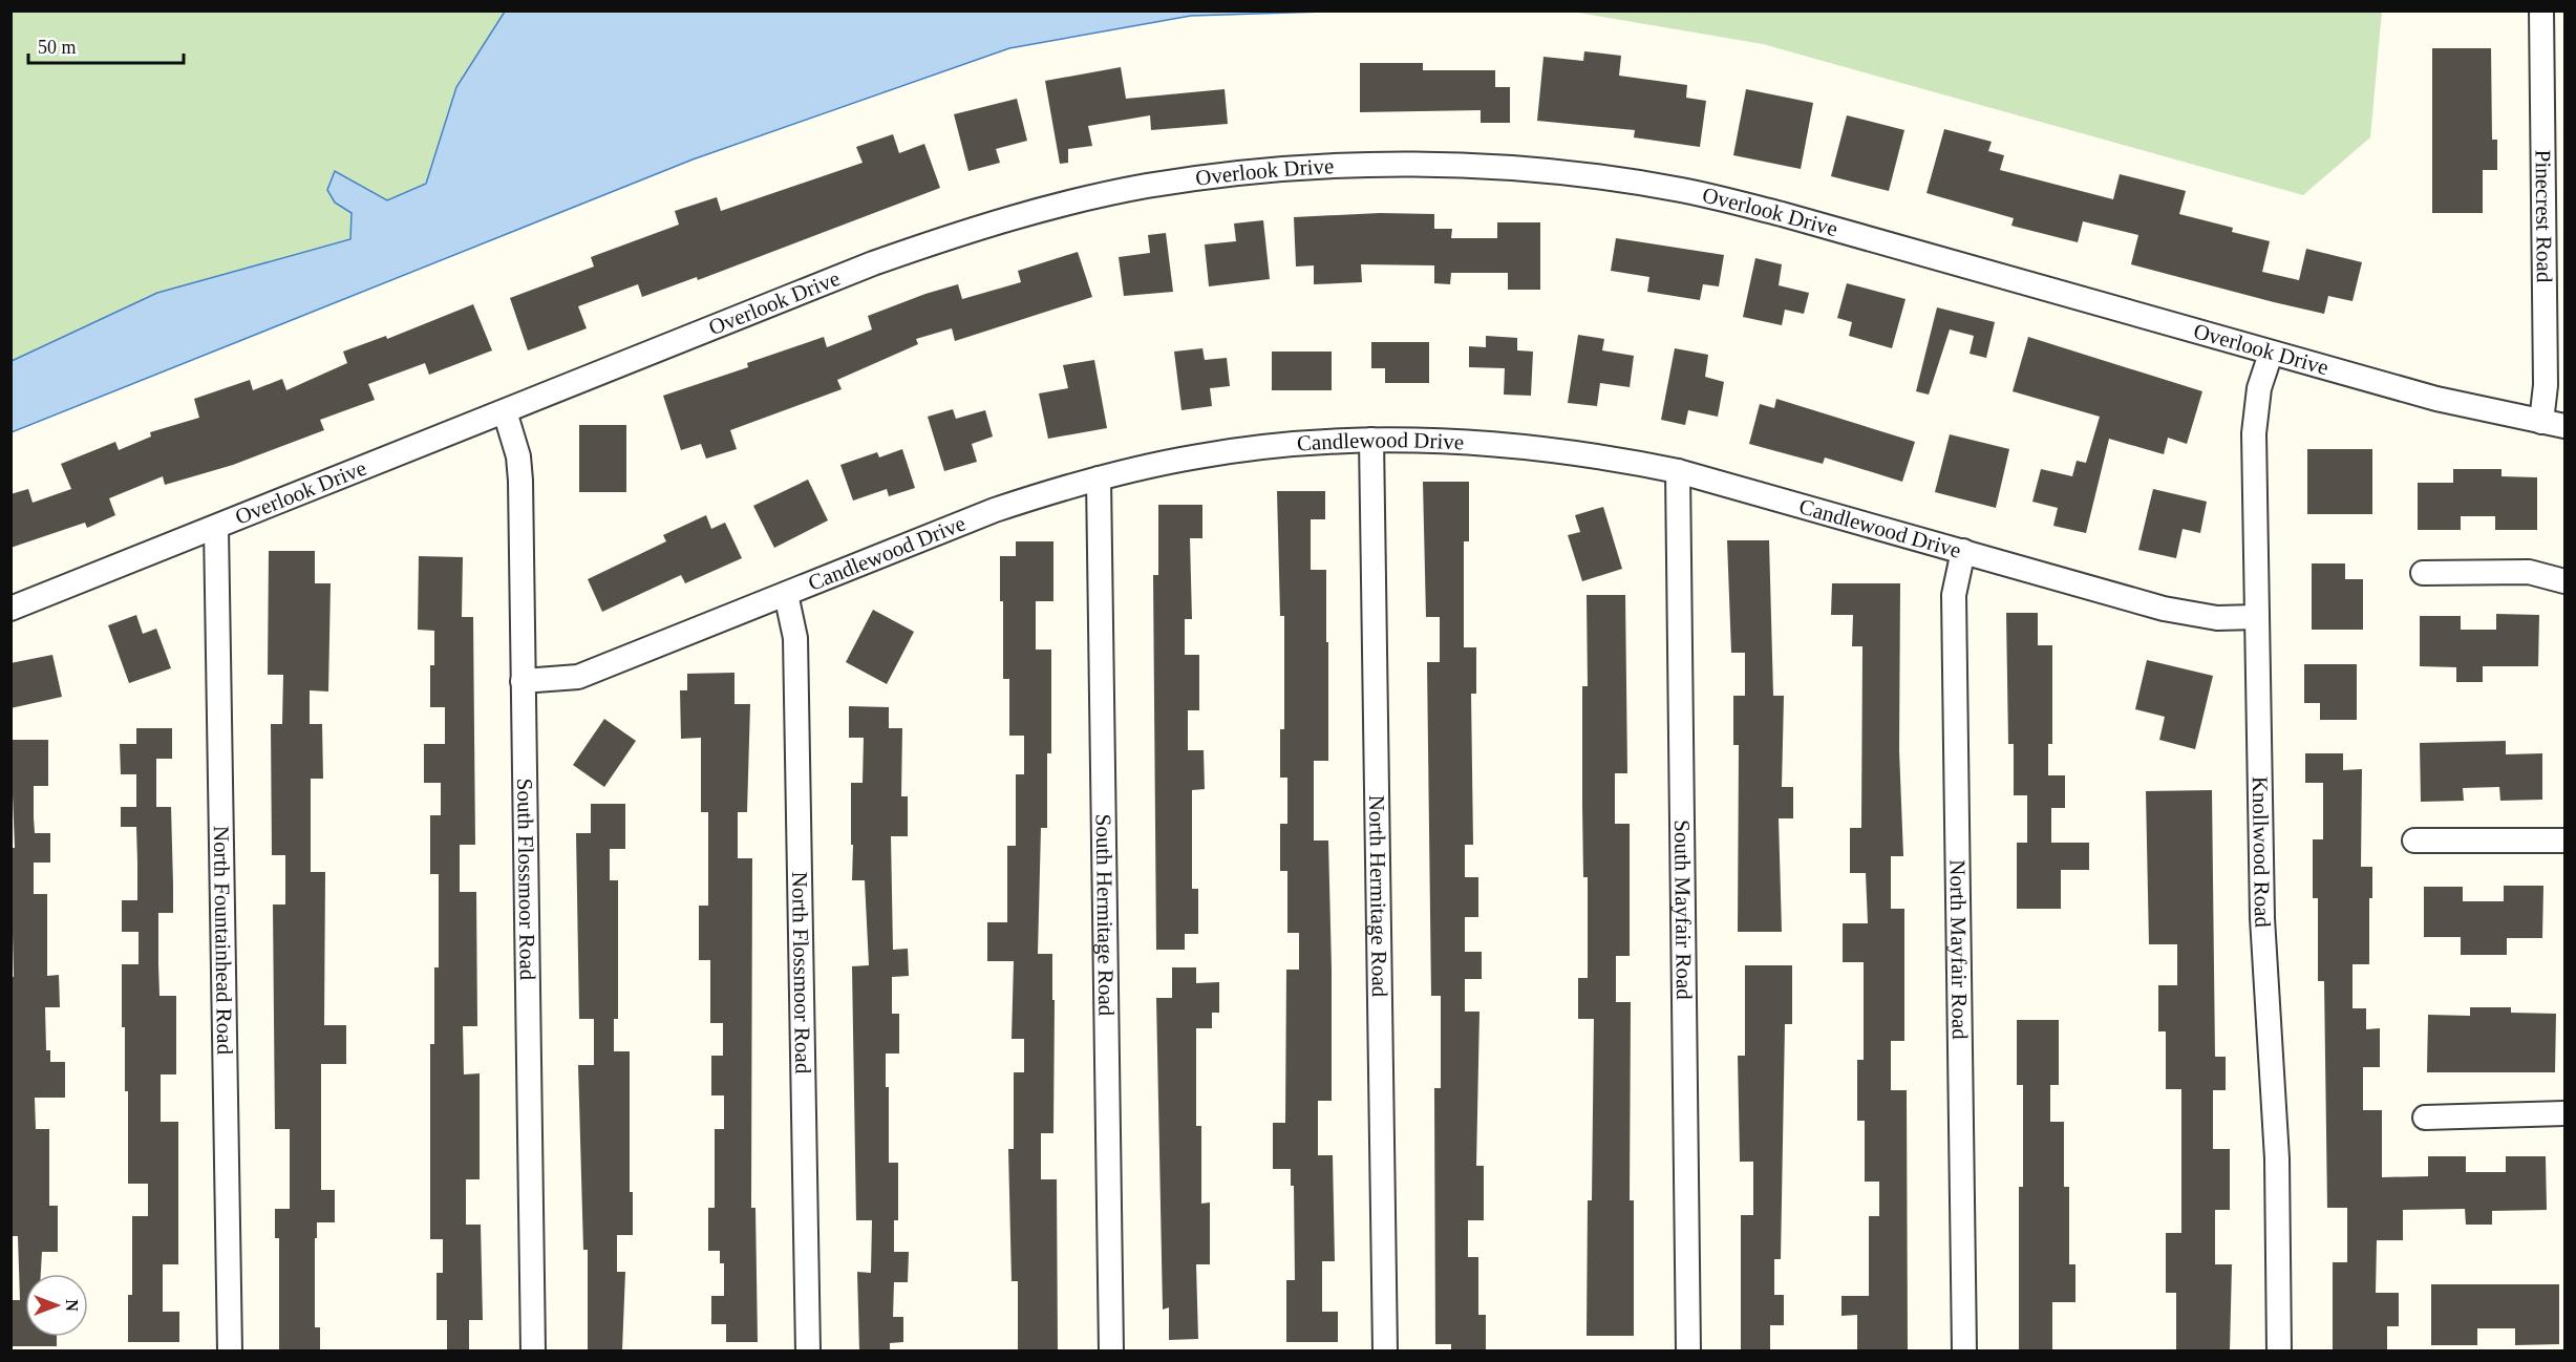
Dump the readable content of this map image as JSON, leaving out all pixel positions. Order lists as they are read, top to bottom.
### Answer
{
  "streets": {
    "street": [
      "Overlook Drive",
      "Pinecrest Road",
      "Candlewood Drive",
      "Knollwood Road",
      "South Flossmoor Road",
      "North Hermitage Road",
      "South Mayfair Road",
      "South Hermitage Road",
      "North Fountainhead Road",
      "North Mayfair Road",
      "North Flossmoor Road"
    ]
  },
  "crossings": [
    ["Overlook Drive", "Pinecrest Road"],
    ["Overlook Drive", "Knollwood Road"],
    ["Overlook Drive", "South Flossmoor Road"],
    ["Overlook Drive", "North Fountainhead Road"],
    ["Candlewood Drive", "Knollwood Road"],
    ["Candlewood Drive", "South Flossmoor Road"],
    ["Candlewood Drive", "North Hermitage Road"],
    ["Candlewood Drive", "South Mayfair Road"],
    ["Candlewood Drive", "South Hermitage Road"],
    ["Candlewood Drive", "North Mayfair Road"],
    ["Candlewood Drive", "North Flossmoor Road"]
  ],
  "scale_bar": "50 m",
  "north": "right"
}
